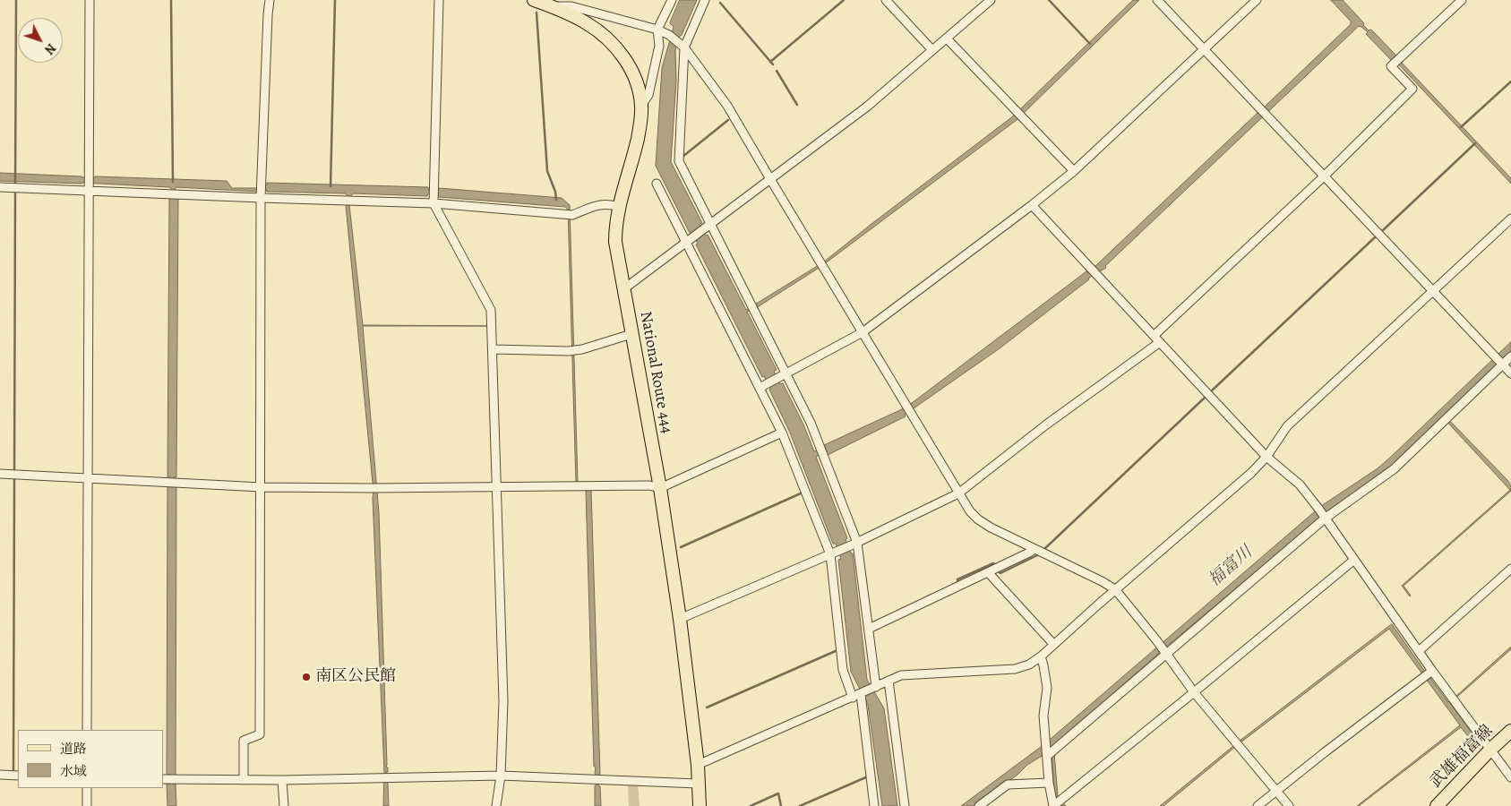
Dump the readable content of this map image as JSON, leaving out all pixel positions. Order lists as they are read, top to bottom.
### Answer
{
  "streets": {
    "main road": ["National Route 444", "武雄福富線"]
  },
  "water": ["福富川"],
  "places": ["南区公民館"],
  "legend": ["道路", "水域"],
  "north": "bottom right"
}
